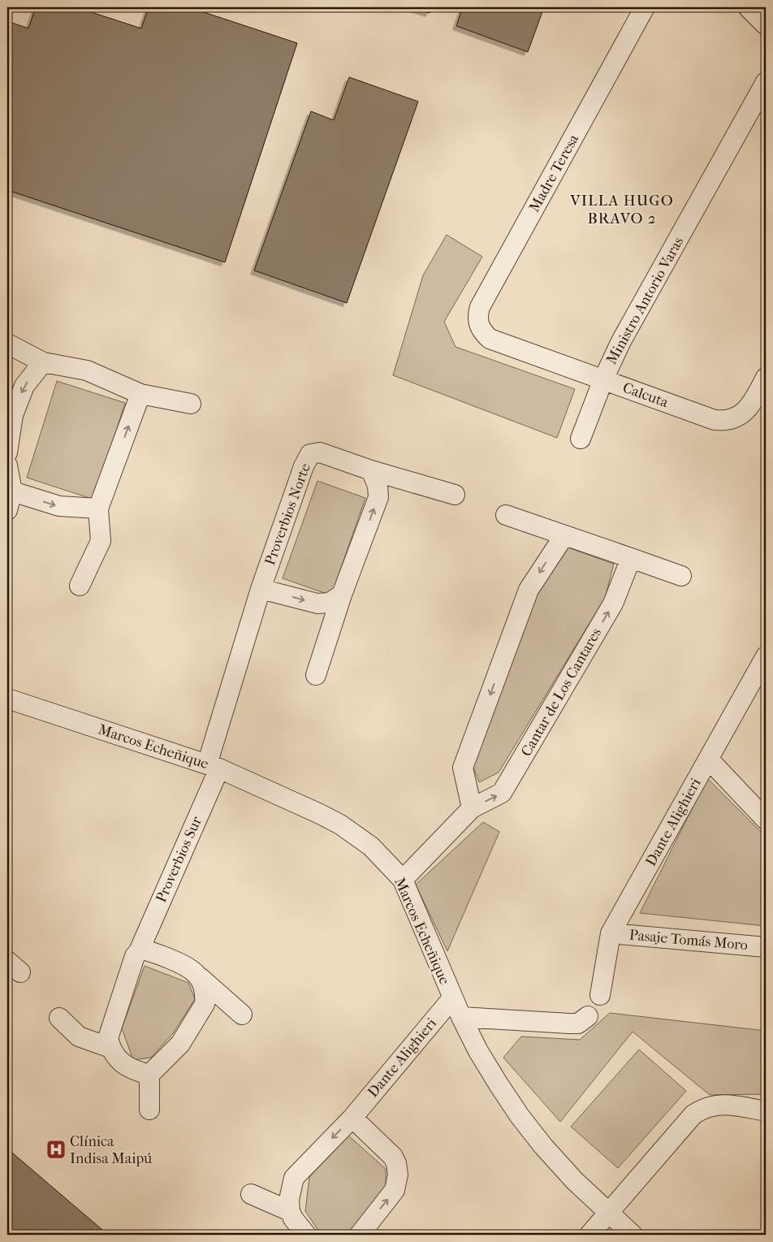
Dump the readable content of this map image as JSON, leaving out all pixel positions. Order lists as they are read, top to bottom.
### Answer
{
  "streets": {
    "street": [
      "Madre Teresa",
      "Ministro Antorio Varas",
      "Calcuta",
      "Proverbios Norte",
      "Cantar de Los Cantares",
      "Marcos Echeñique",
      "Dante Alighieri",
      "Proverbios Sur",
      "Pasaje Tomás Moro"
    ]
  },
  "crossings": [
    ["Madre Teresa", "Calcuta"],
    ["Ministro Antorio Varas", "Calcuta"],
    ["Proverbios Norte", "Marcos Echeñique"],
    ["Proverbios Norte", "Proverbios Sur"],
    ["Cantar de Los Cantares", "Marcos Echeñique"],
    ["Marcos Echeñique", "Dante Alighieri"],
    ["Marcos Echeñique", "Proverbios Sur"],
    ["Dante Alighieri", "Pasaje Tomás Moro"]
  ],
  "districts": ["VILLA HUGO BRAVO 2"],
  "places": {
    "hospital": ["Clínica Indisa Maipú"]
  }
}
